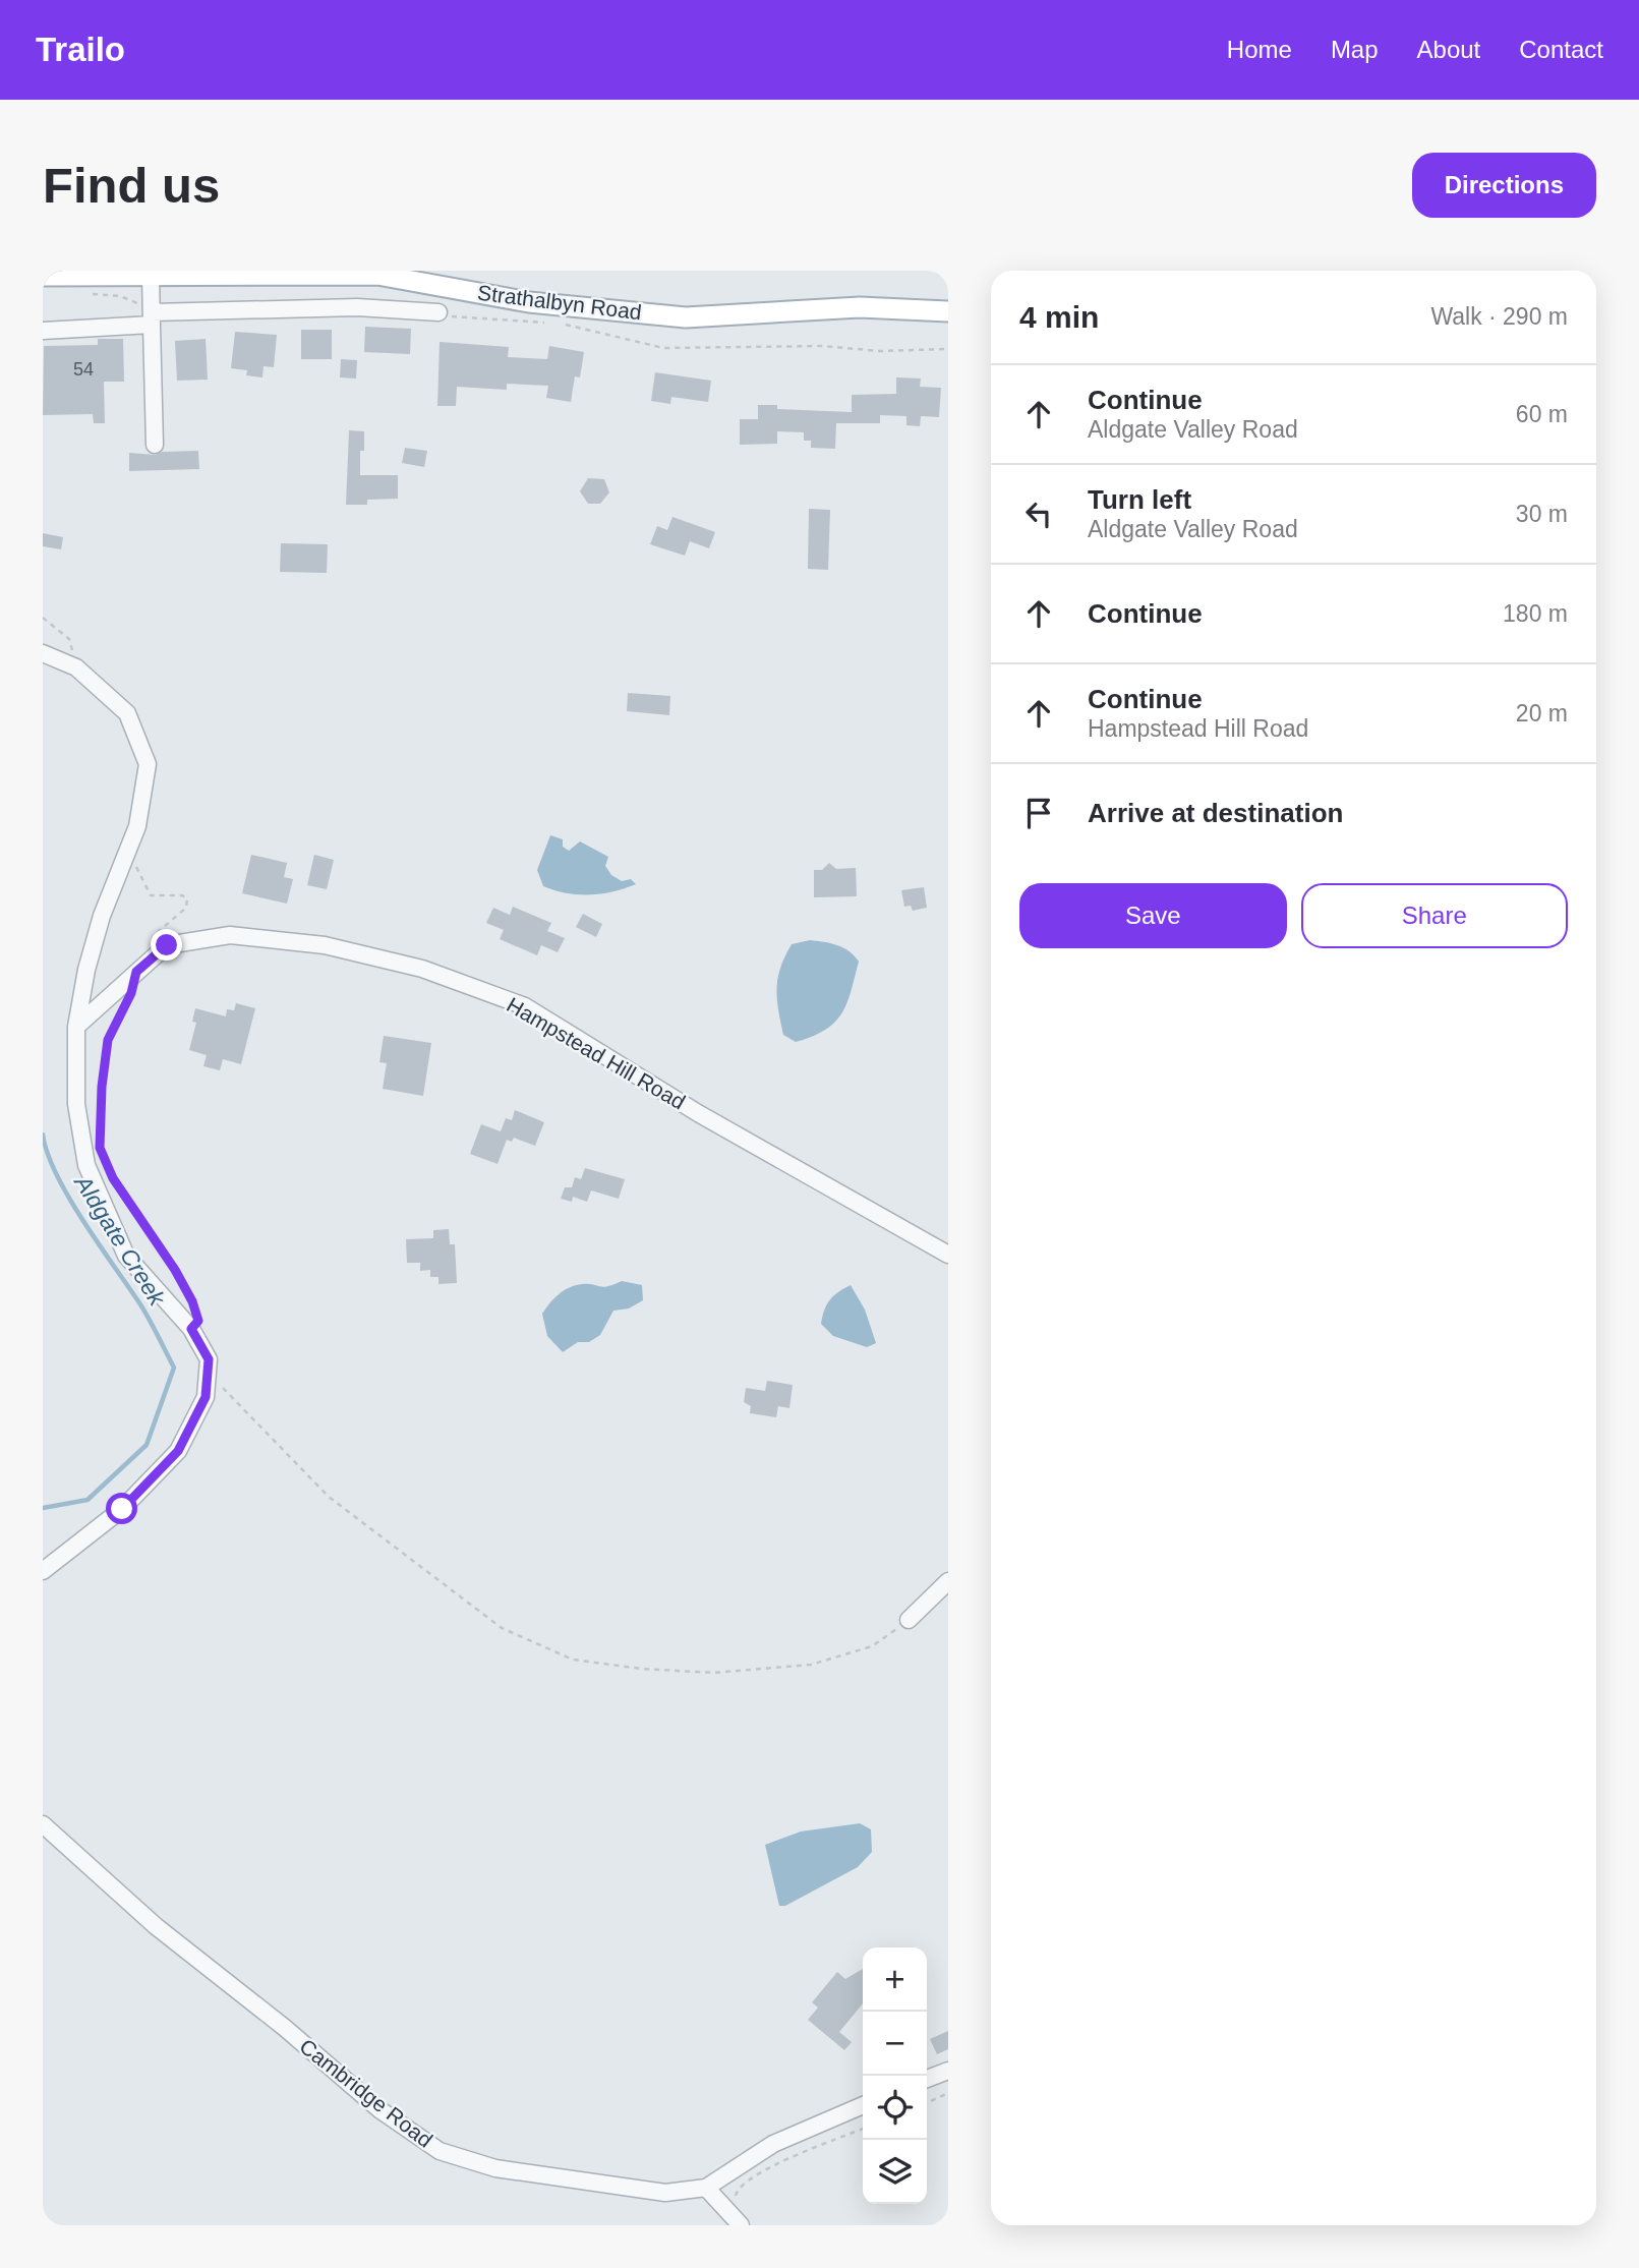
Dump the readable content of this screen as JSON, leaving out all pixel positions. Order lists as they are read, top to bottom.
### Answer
{
  "streets": {
    "main road": ["Strathalbyn Road"],
    "street": ["Hampstead Hill Road", "Cambridge Road"]
  },
  "water": ["Aldgate Creek"],
  "house_numbers": ["54"],
  "page": {
    "header": "Trailo",
    "nav": [
      "Home",
      "Map",
      "About",
      "Contact"
    ],
    "buttons": [
      "Directions",
      ["Save", "Share"]
    ],
    "title": "Find us",
    "heading": ["4 min", "Walk · 290 m"],
    "list": [
      ["Continue", "Aldgate Valley Road", "60 m"],
      ["Turn left", "Aldgate Valley Road", "30 m"],
      ["Continue", "180 m"],
      ["Continue", "Hampstead Hill Road", "20 m"],
      "Arrive at destination"
    ],
    "map_buttons": ["+", "−"]
  }
}
